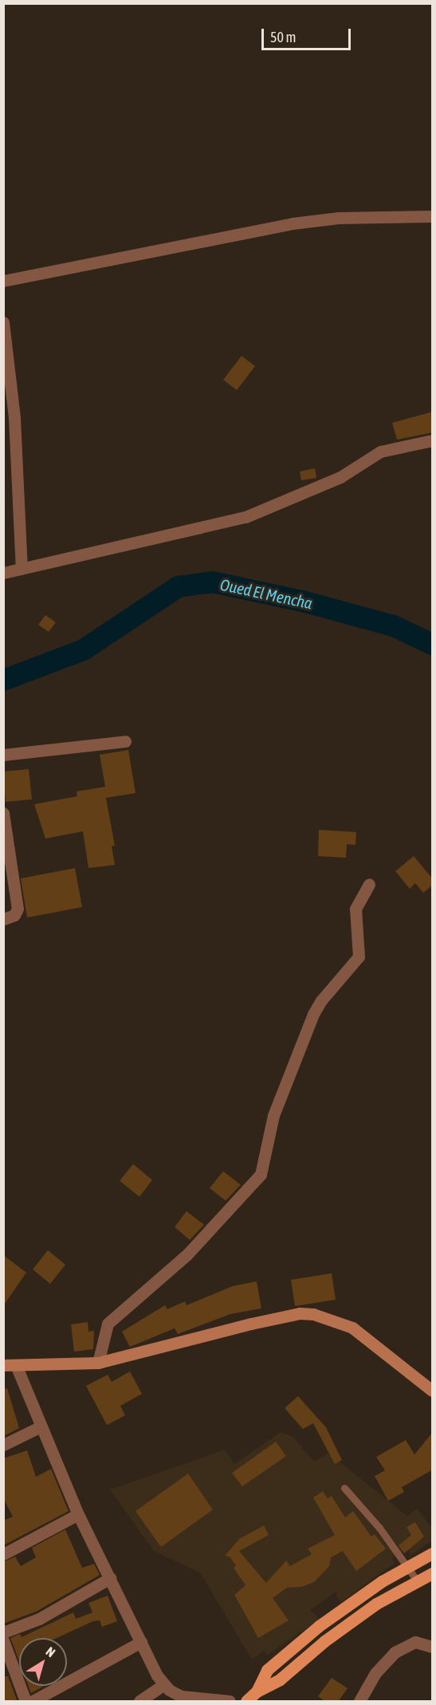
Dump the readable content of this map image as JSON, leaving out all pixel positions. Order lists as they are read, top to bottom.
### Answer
{
  "water": ["Oued El Mencha"],
  "scale_bar": "50 m",
  "north": "top right"
}
